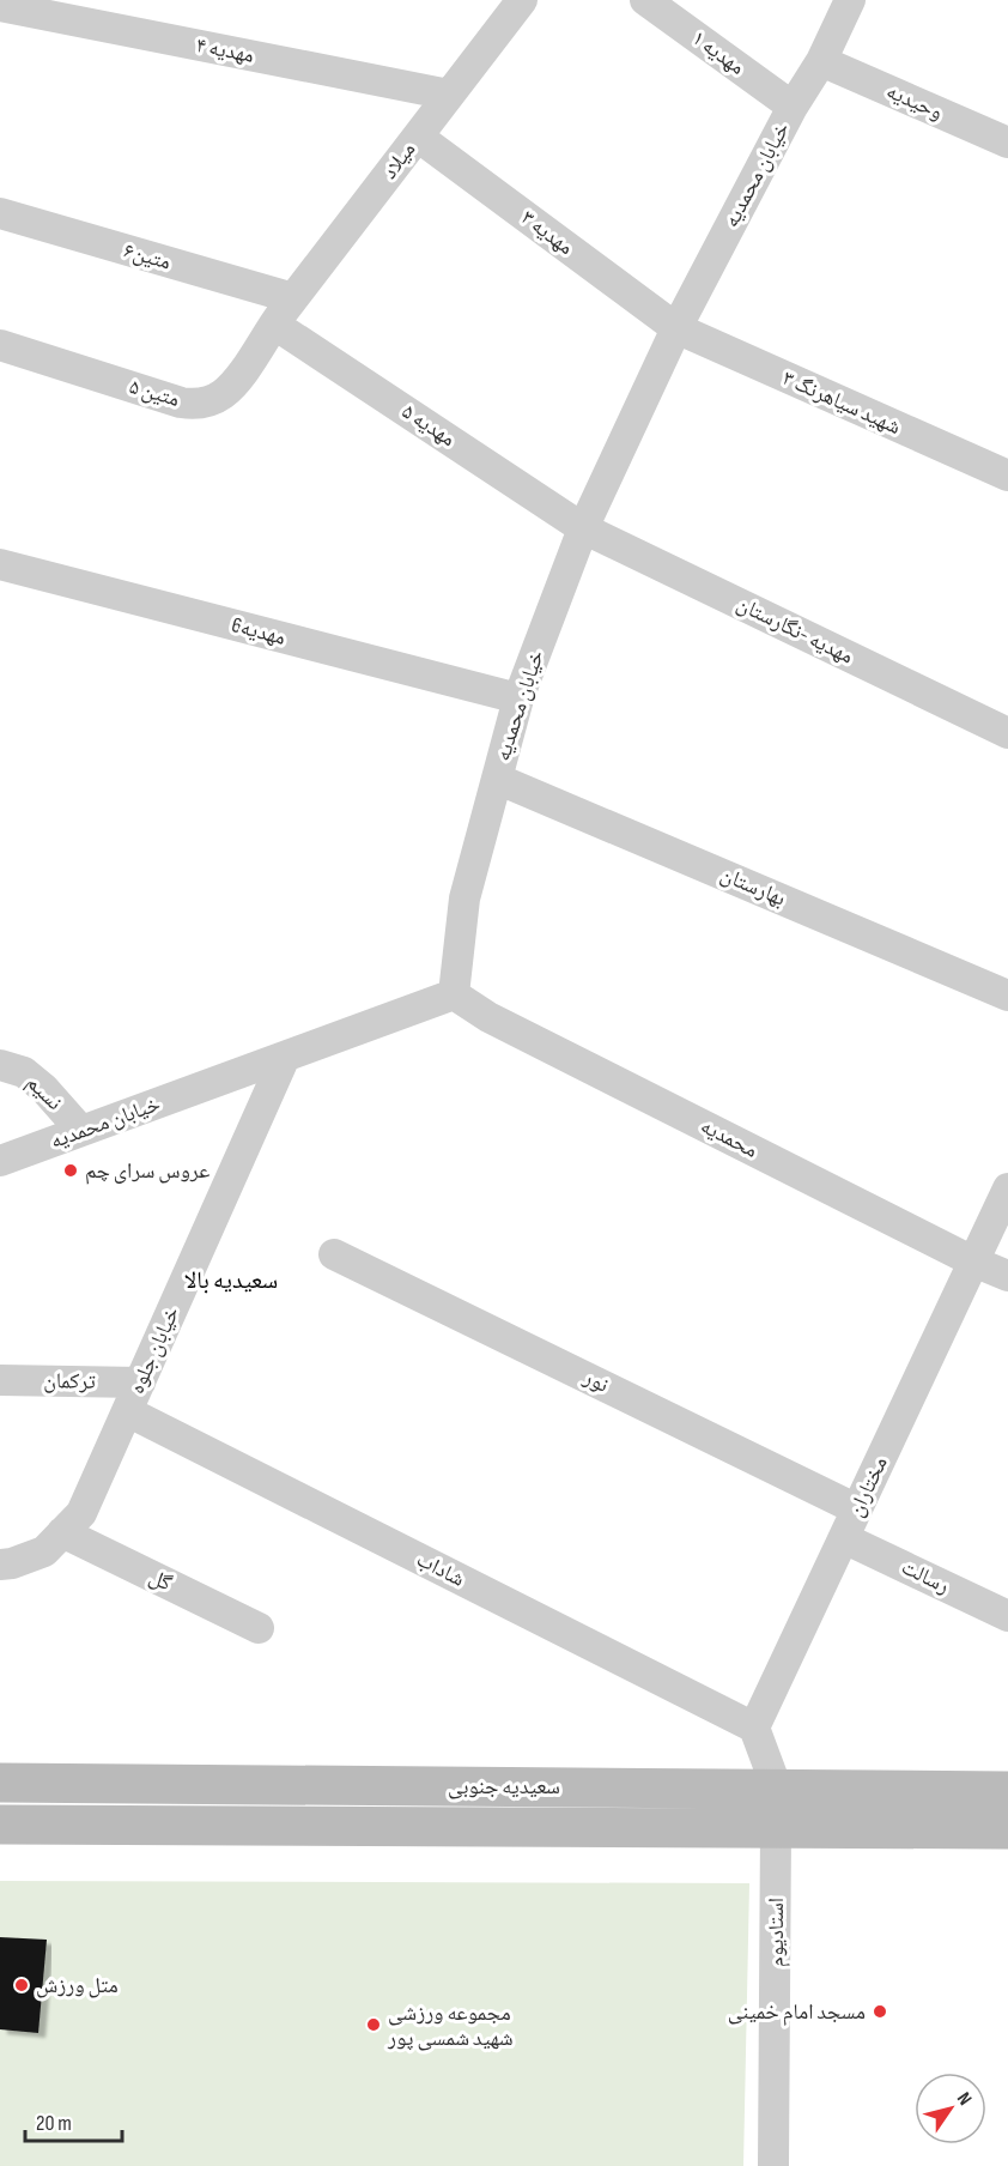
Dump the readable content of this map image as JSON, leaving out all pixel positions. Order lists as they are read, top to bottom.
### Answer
{
  "streets": {
    "main road": ["سعیدیه جنوبی"],
    "street": [
      "مهدیه ۴",
      "مهدیه ۱",
      "وحیدیه",
      "میلاد",
      "خیابان محمدیه",
      "مهدیه ۳",
      "متین۶",
      "متین ۵",
      "شهید سیاهرنگ ۳",
      "مهدیه ۵",
      "مهدیه -نگارستان",
      "مهدیه6",
      "بهارستان",
      "نسیم",
      "محمدیه",
      "خیابان جلوه",
      "ترکمان",
      "نور",
      "مختاران",
      "شاداب",
      "رسالت",
      "گل",
      "استادیوم"
    ]
  },
  "crossings": [
    ["مهدیه ۴", "میلاد"],
    ["مهدیه ۱", "خیابان محمدیه"],
    ["وحیدیه", "خیابان محمدیه"],
    ["میلاد", "مهدیه ۳"],
    ["میلاد", "متین۶"],
    ["میلاد", "متین ۵"],
    ["میلاد", "مهدیه ۵"],
    ["خیابان محمدیه", "مهدیه ۳"],
    ["خیابان محمدیه", "شهید سیاهرنگ ۳"],
    ["خیابان محمدیه", "مهدیه ۵"],
    ["خیابان محمدیه", "مهدیه -نگارستان"],
    ["خیابان محمدیه", "مهدیه6"],
    ["خیابان محمدیه", "بهارستان"],
    ["خیابان محمدیه", "نسیم"],
    ["خیابان محمدیه", "محمدیه"],
    ["خیابان محمدیه", "خیابان جلوه"],
    ["مهدیه ۳", "شهید سیاهرنگ ۳"],
    ["متین۶", "متین ۵"],
    ["متین۶", "مهدیه ۵"],
    ["متین ۵", "مهدیه ۵"],
    ["مهدیه ۵", "مهدیه -نگارستان"],
    ["محمدیه", "مختاران"],
    ["خیابان جلوه", "ترکمان"],
    ["خیابان جلوه", "شاداب"],
    ["خیابان جلوه", "گل"],
    ["نور", "مختاران"],
    ["مختاران", "شاداب"],
    ["مختاران", "رسالت"],
    ["سعیدیه جنوبی", "استادیوم"]
  ],
  "districts": ["سعيدیه بالا"],
  "places": [
    "عروس سرای چم",
    "متل ورزش",
    "مسجد امام خمینی",
    "مجموعه ورزشی شهید شمسی پور"
  ],
  "scale_bar": "20 m",
  "north": "top right"
}
